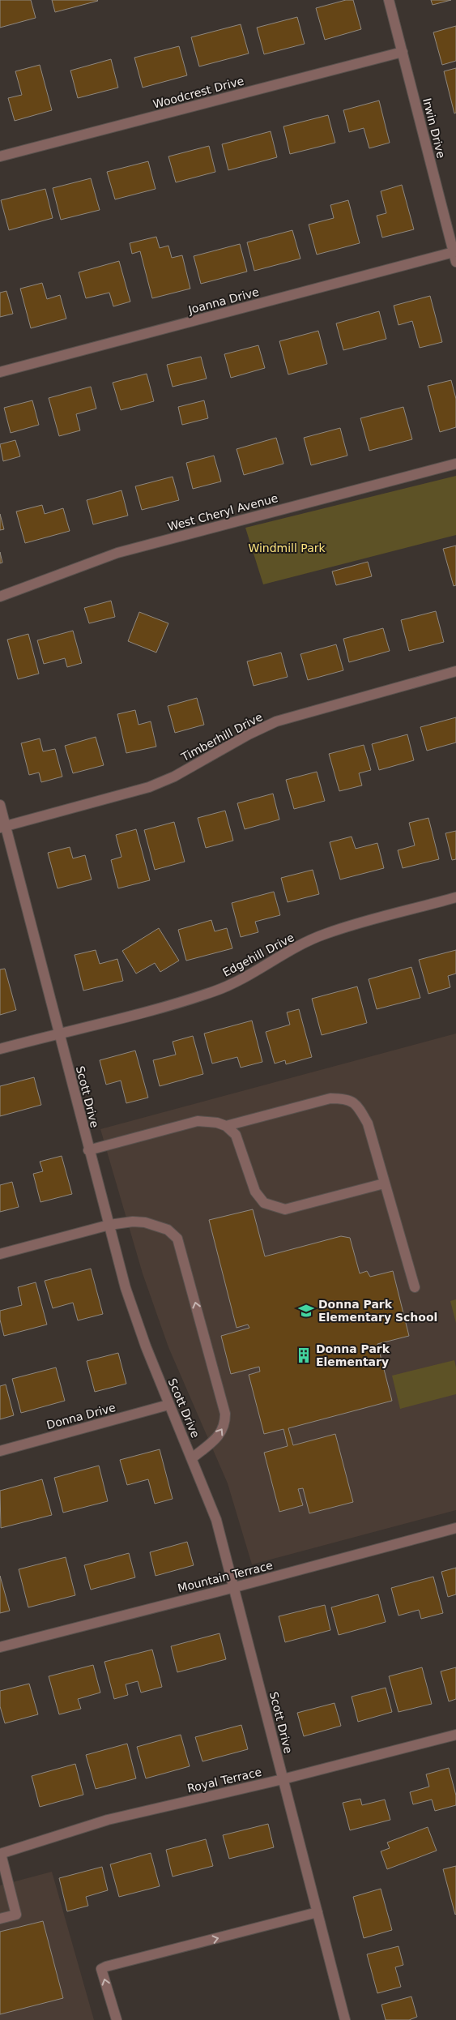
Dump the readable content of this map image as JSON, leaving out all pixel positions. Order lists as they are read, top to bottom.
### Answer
{
  "streets": {
    "street": [
      "Woodcrest Drive",
      "Irwin Drive",
      "Joanna Drive",
      "West Cheryl Avenue",
      "Timberhill Drive",
      "Edgehill Drive",
      "Scott Drive",
      "Donna Drive",
      "Mountain Terrace",
      "Royal Terrace"
    ]
  },
  "crossings": [
    ["Woodcrest Drive", "Irwin Drive"],
    ["Irwin Drive", "Joanna Drive"],
    ["Timberhill Drive", "Scott Drive"],
    ["Edgehill Drive", "Scott Drive"],
    ["Scott Drive", "Donna Drive"],
    ["Scott Drive", "Mountain Terrace"],
    ["Scott Drive", "Royal Terrace"]
  ],
  "parks": ["Windmill Park"],
  "places": {
    "school or university": ["Donna Park Elementary School"],
    "building": ["Donna Park Elementary"]
  }
}
